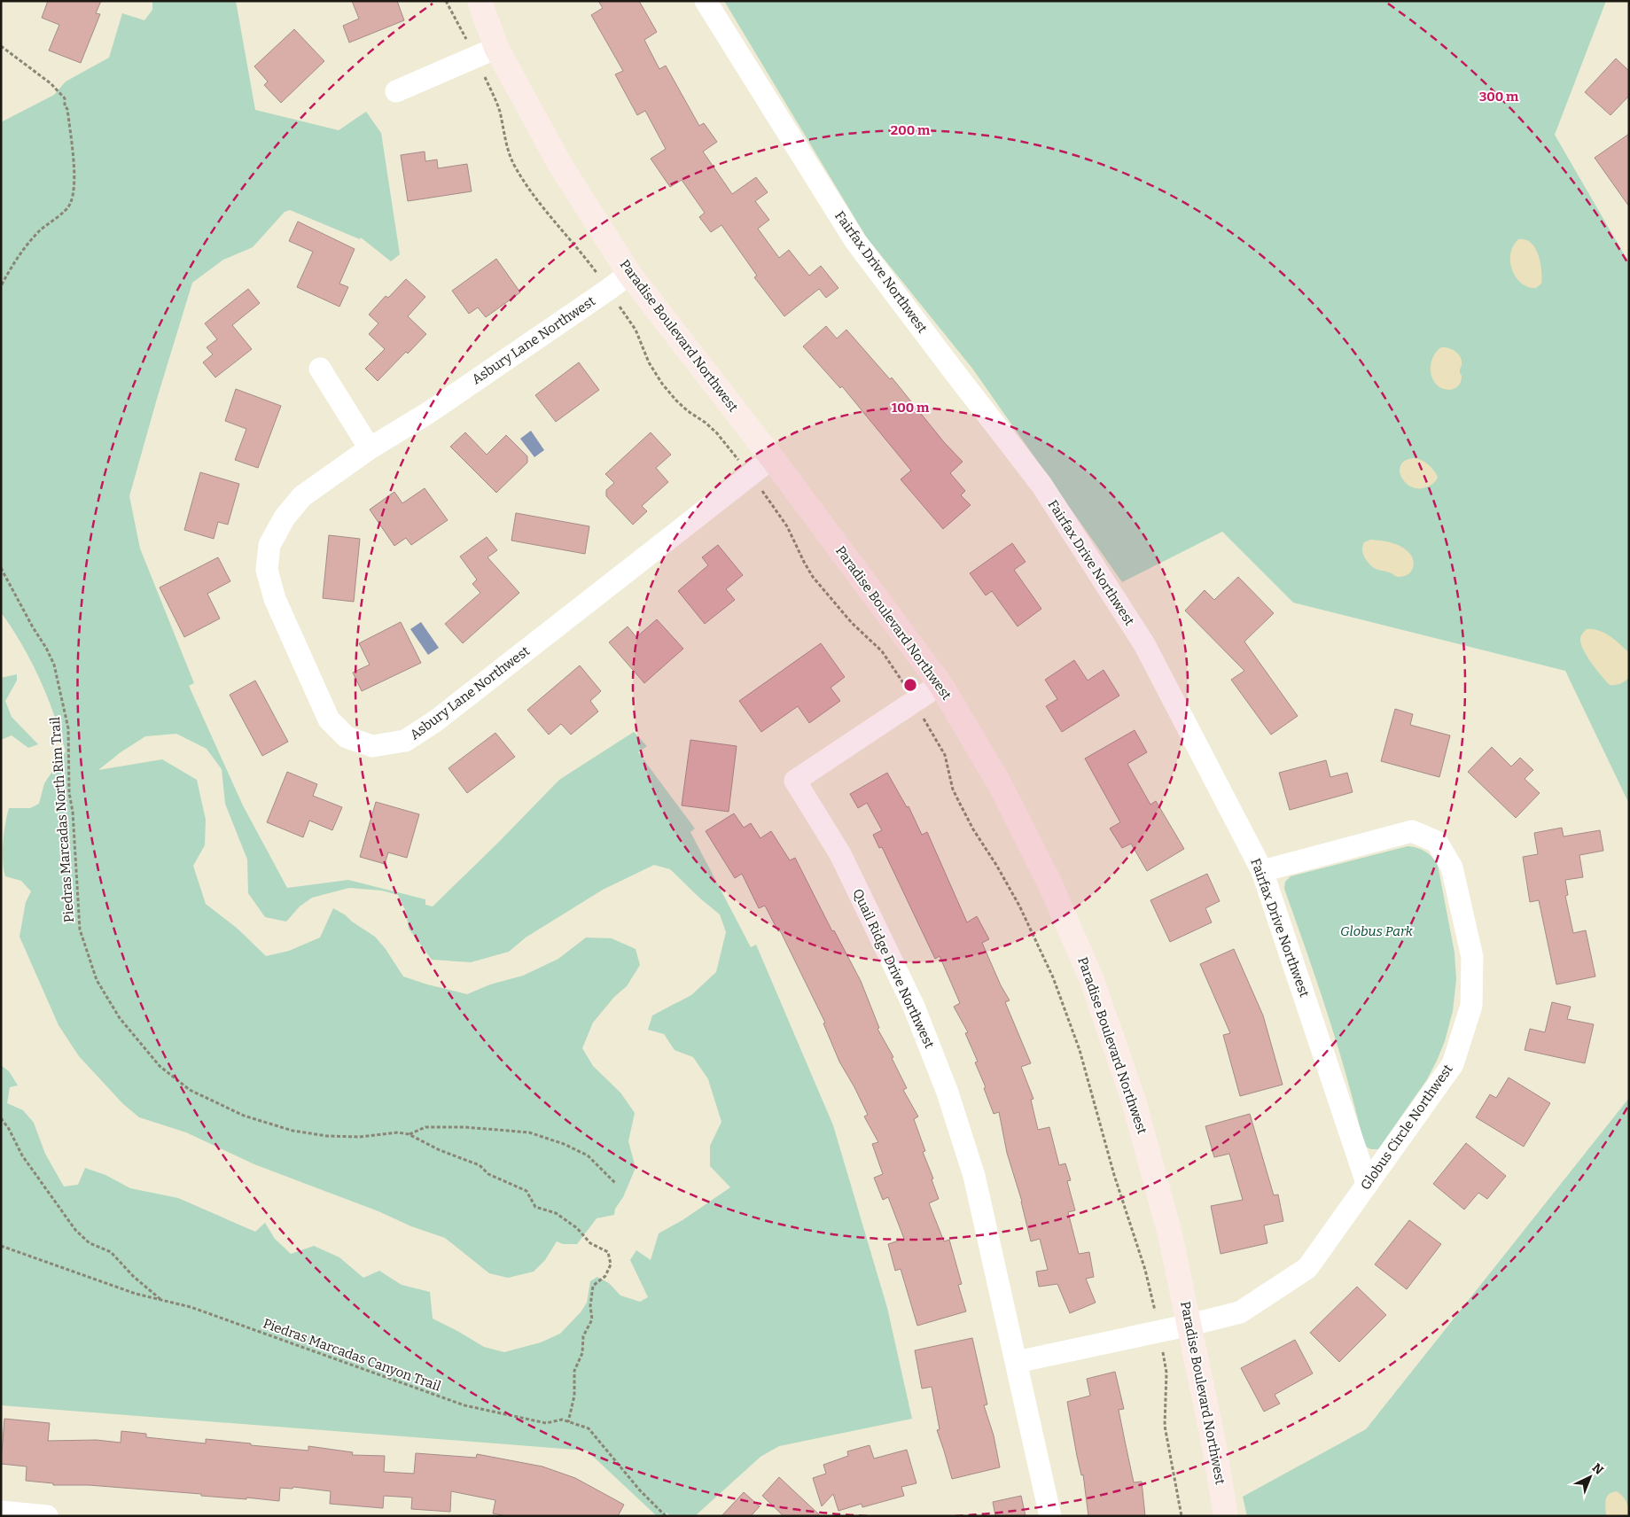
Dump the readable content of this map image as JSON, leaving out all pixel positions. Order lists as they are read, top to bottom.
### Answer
{
  "streets": {
    "street": [
      "Fairfax Drive Northwest",
      "Paradise Boulevard Northwest",
      "Asbury Lane Northwest",
      "Quail Ridge Drive Northwest",
      "Globus Circle Northwest"
    ],
    "path": ["Piedras Marcadas North Rim Trail", "Piedras Marcadas Canyon Trail"]
  },
  "crossings": [
    ["Fairfax Drive Northwest", "Globus Circle Northwest"],
    ["Paradise Boulevard Northwest", "Asbury Lane Northwest"],
    ["Paradise Boulevard Northwest", "Quail Ridge Drive Northwest"],
    ["Paradise Boulevard Northwest", "Globus Circle Northwest"],
    ["Piedras Marcadas North Rim Trail", "Piedras Marcadas Canyon Trail"]
  ],
  "parks": ["Globus Park"],
  "north": "top right",
  "rings": ["300 m", "200 m", "100 m"]
}
